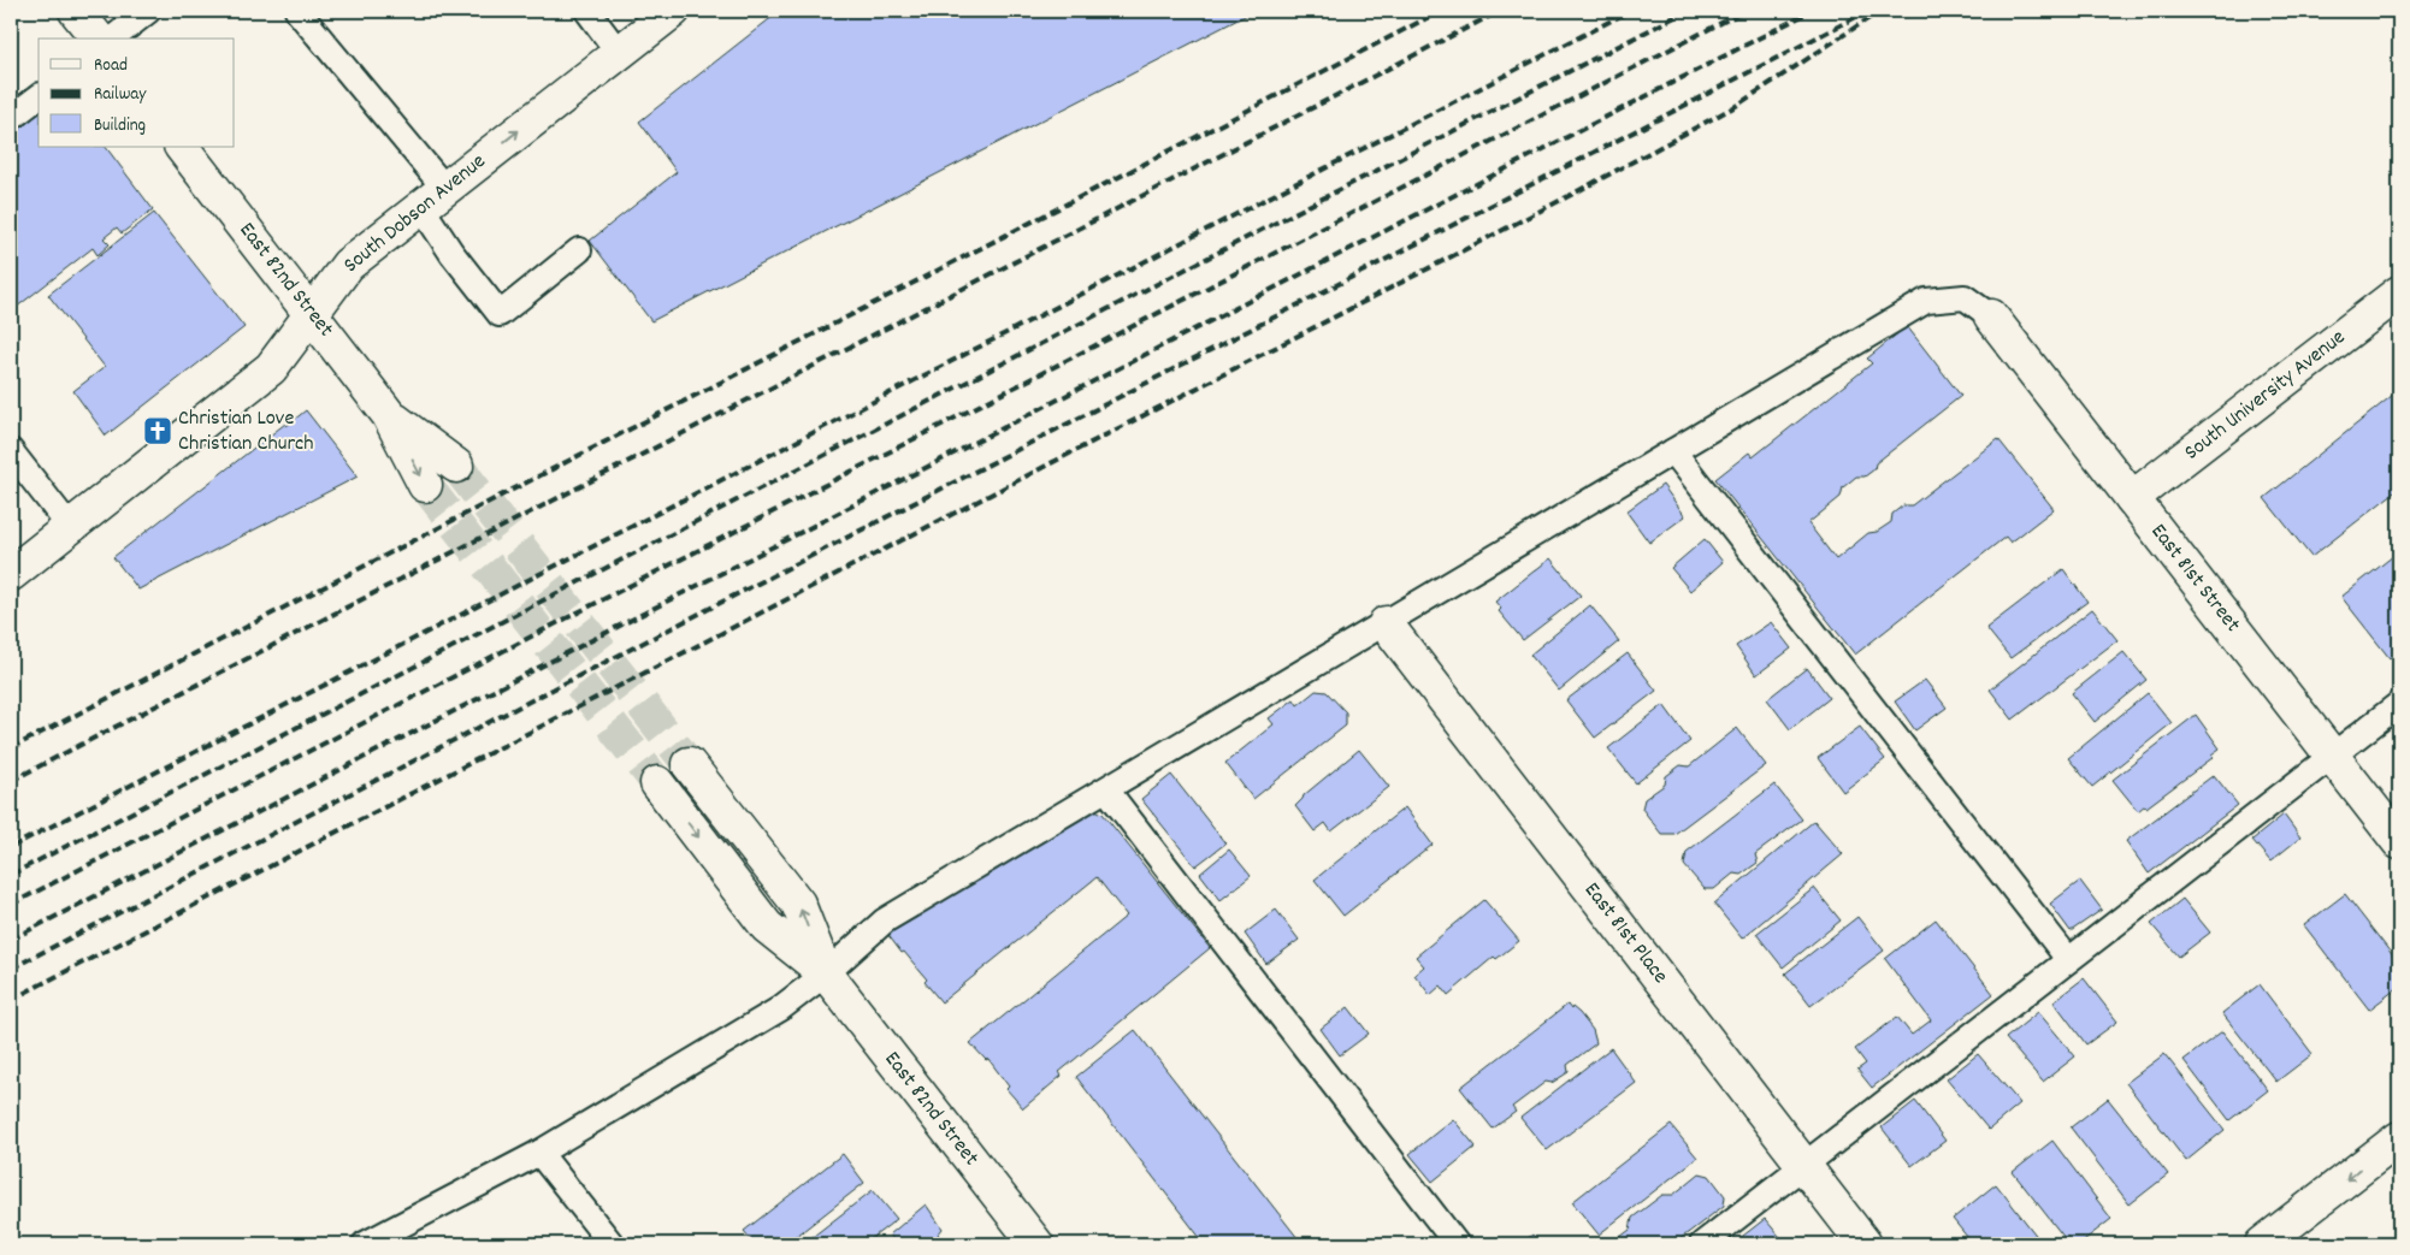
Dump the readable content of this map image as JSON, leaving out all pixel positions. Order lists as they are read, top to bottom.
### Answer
{
  "streets": {
    "street": [
      "South Dobson Avenue",
      "East 82nd Street",
      "South University Avenue",
      "East 81st Street",
      "East 81st Place"
    ]
  },
  "crossings": [
    ["South Dobson Avenue", "East 82nd Street"],
    ["South University Avenue", "East 81st Street"]
  ],
  "places": {
    "church": ["Christian Love Christian Church"]
  },
  "legend": ["Road", "Railway", "Building"]
}
